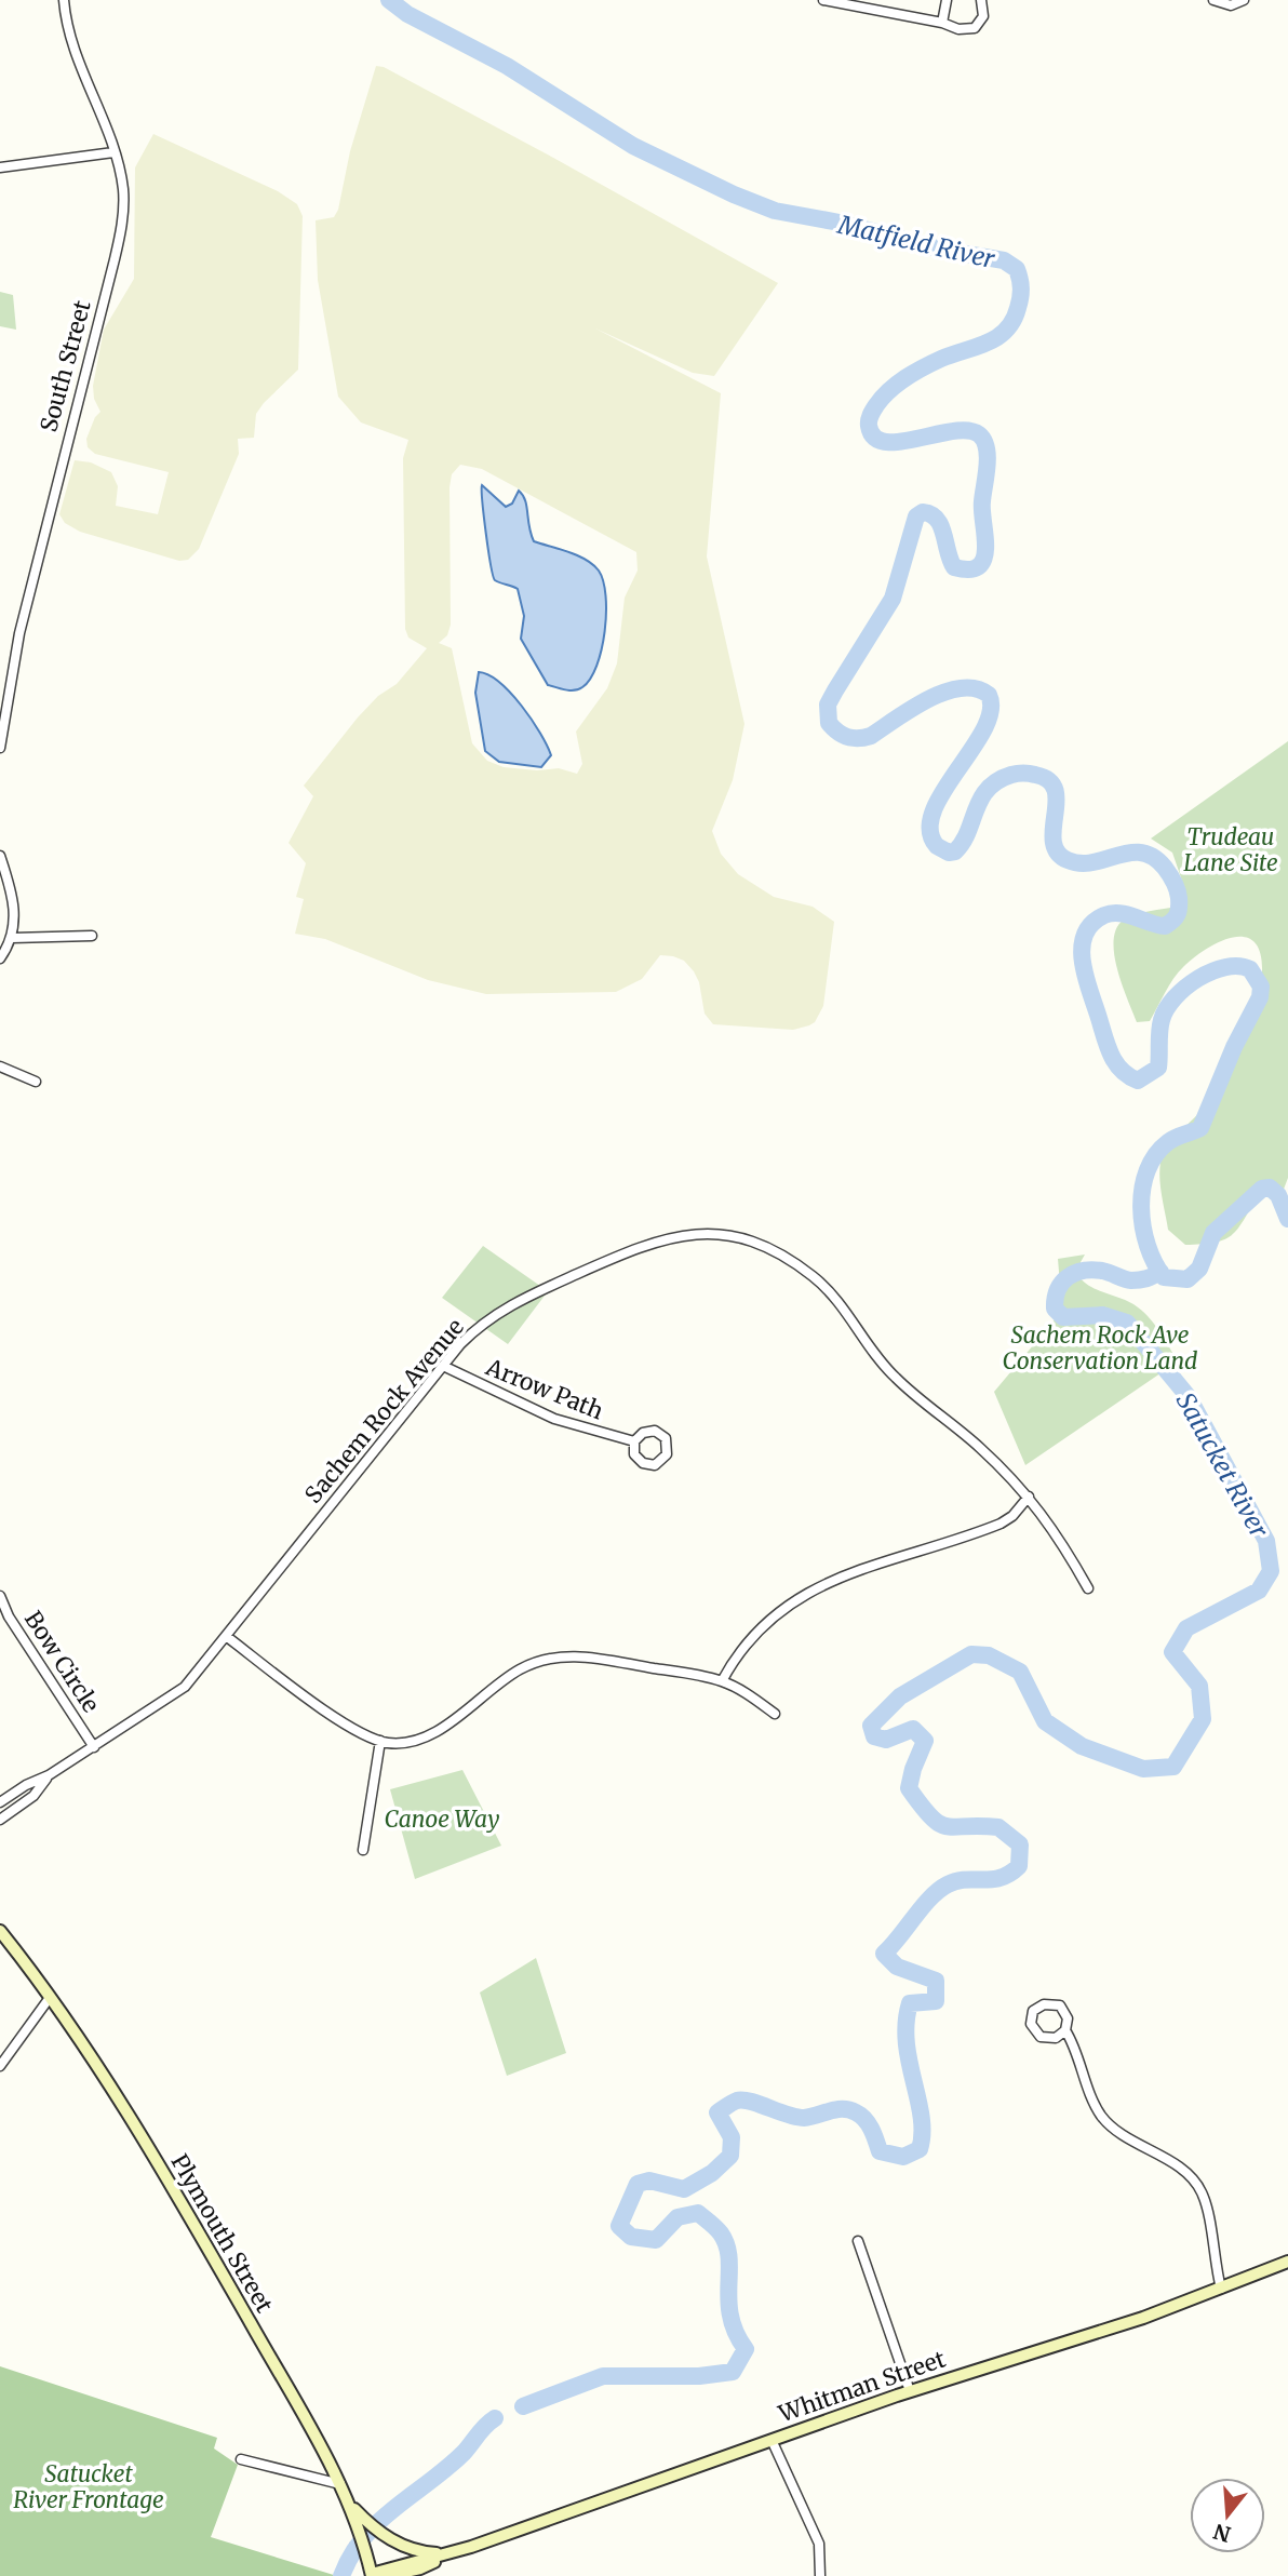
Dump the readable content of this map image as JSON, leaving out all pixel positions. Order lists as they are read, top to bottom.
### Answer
{
  "streets": {
    "main road": ["Plymouth Street", "Whitman Street"],
    "street": [
      "South Street",
      "Arrow Path",
      "Sachem Rock Avenue",
      "Bow Circle"
    ]
  },
  "crossings": [
    ["Arrow Path", "Sachem Rock Avenue"],
    ["Sachem Rock Avenue", "Bow Circle"],
    ["Plymouth Street", "Whitman Street"]
  ],
  "water": ["Matfield River", "Satucket River"],
  "parks": [
    "Trudeau Lane Site",
    "Sachem Rock Ave Conservation Land",
    "Canoe Way",
    "Satucket River Frontage"
  ],
  "north": "bottom"
}
